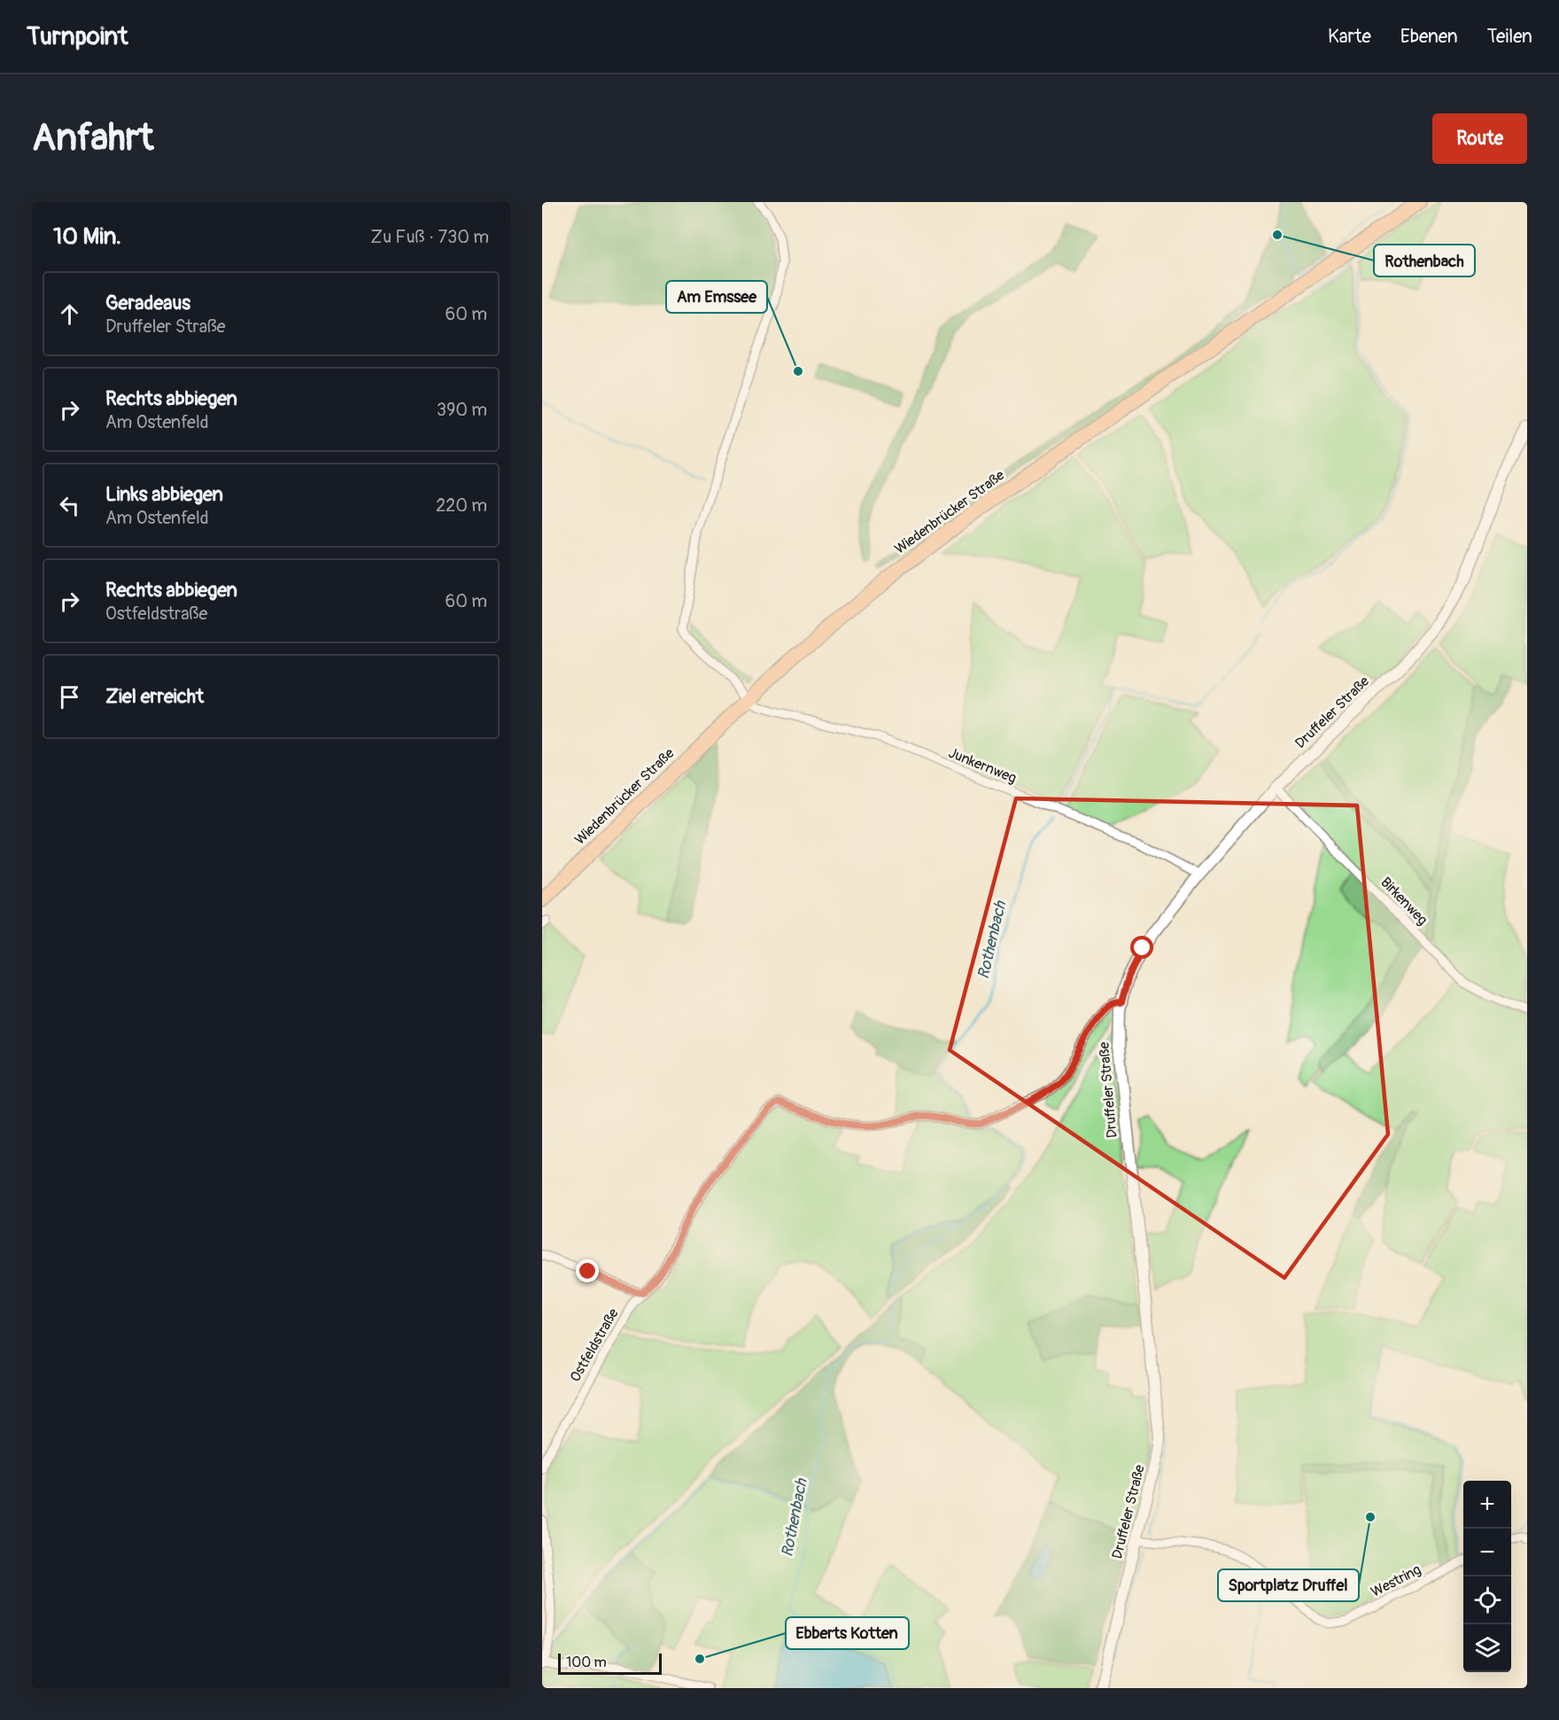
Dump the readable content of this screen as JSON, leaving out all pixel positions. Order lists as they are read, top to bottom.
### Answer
{
  "streets": {
    "main road": ["Wiedenbrücker Straße"],
    "street": [
      "Druffeler Straße",
      "Junkernweg",
      "Birkenweg",
      "Ostfeldstraße",
      "Westring"
    ]
  },
  "crossings": [
    ["Wiedenbrücker Straße", "Junkernweg"],
    ["Druffeler Straße", "Junkernweg"],
    ["Druffeler Straße", "Birkenweg"],
    ["Druffeler Straße", "Westring"]
  ],
  "water": ["Rothenbach"],
  "places": [
    "Rothenbach",
    "Am Emssee",
    "Sportplatz Druffel",
    "Ebberts Kotten"
  ],
  "scale_bar": "100 m",
  "page": {
    "header": "Turnpoint",
    "nav": ["Karte", "Ebenen", "Teilen"],
    "buttons": "Route",
    "title": "Anfahrt",
    "heading": ["10 Min.", "Zu Fuß · 730 m"],
    "list": [
      ["Geradeaus", "Druffeler Straße", "60 m"],
      ["Rechts abbiegen", "Am Ostenfeld", "390 m"],
      ["Links abbiegen", "Am Ostenfeld", "220 m"],
      ["Rechts abbiegen", "Ostfeldstraße", "60 m"],
      "Ziel erreicht"
    ],
    "map_buttons": ["+", "−"],
    "scale": "100 m"
  }
}
